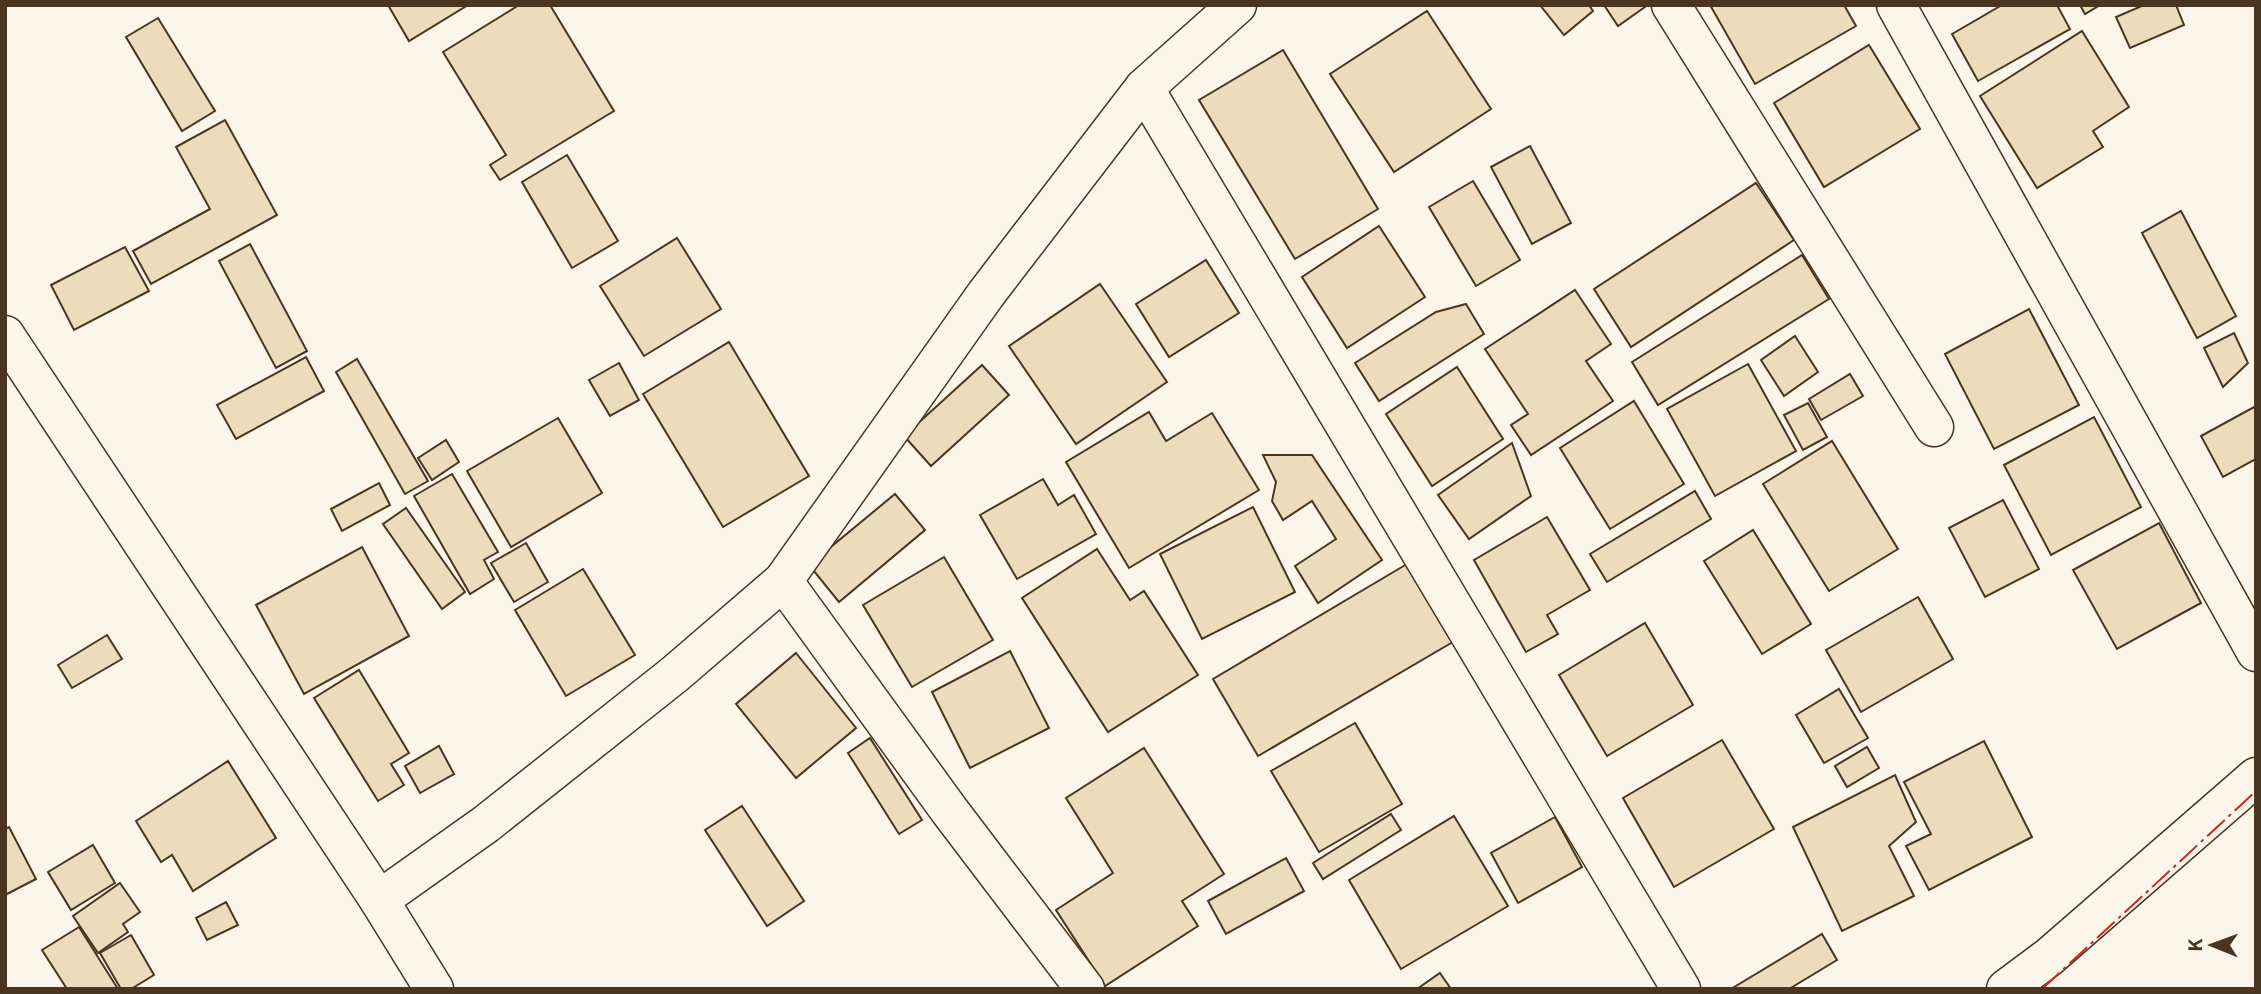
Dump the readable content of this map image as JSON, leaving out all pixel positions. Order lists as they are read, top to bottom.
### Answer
{
  "north": "left"
}
